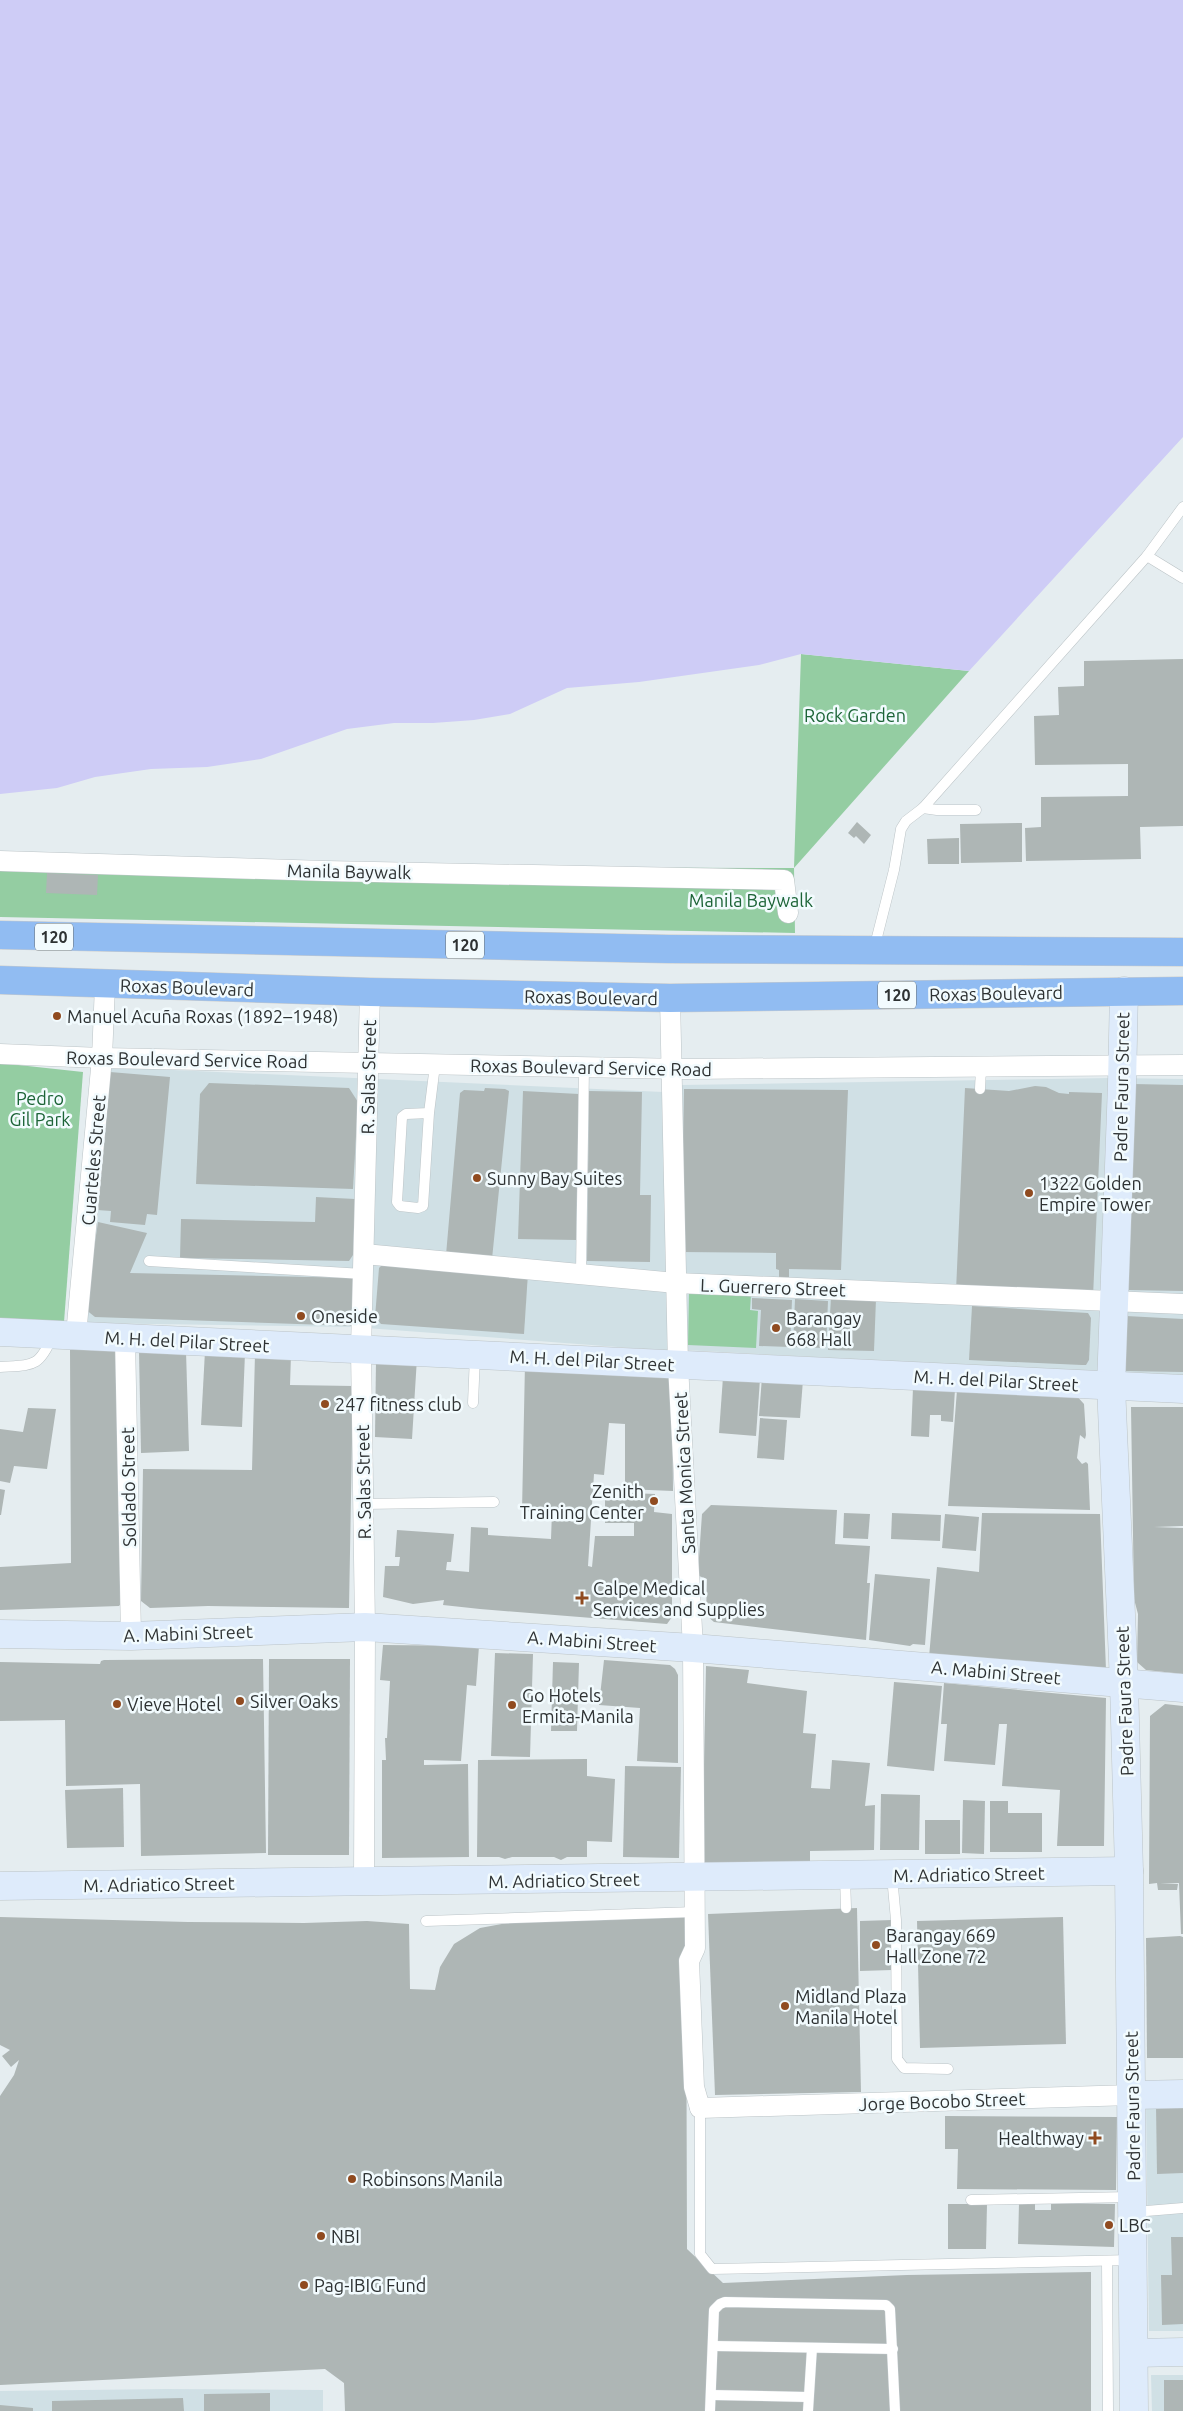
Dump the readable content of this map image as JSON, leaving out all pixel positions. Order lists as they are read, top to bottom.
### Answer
{
  "streets": {
    "highway": ["120", "Roxas Boulevard"],
    "street": [
      "Manila Baywalk",
      "Roxas Boulevard Service Road",
      "R. Salas Street",
      "Padre Faura Street",
      "Cuarteles Street",
      "L. Guerrero Street",
      "M. H. del Pilar Street",
      "Santa Monica Street",
      "Soldado Street",
      "A. Mabini Street",
      "M. Adriatico Street",
      "Jorge Bocobo Street"
    ]
  },
  "crossings": [
    ["Roxas Boulevard", "R. Salas Street"],
    ["Roxas Boulevard", "Padre Faura Street"],
    ["Roxas Boulevard", "Cuarteles Street"],
    ["Roxas Boulevard", "Santa Monica Street"],
    ["Roxas Boulevard Service Road", "R. Salas Street"],
    ["Roxas Boulevard Service Road", "Padre Faura Street"],
    ["Roxas Boulevard Service Road", "Cuarteles Street"],
    ["Roxas Boulevard Service Road", "Santa Monica Street"],
    ["R. Salas Street", "L. Guerrero Street"],
    ["R. Salas Street", "M. H. del Pilar Street"],
    ["R. Salas Street", "A. Mabini Street"],
    ["R. Salas Street", "M. Adriatico Street"],
    ["Padre Faura Street", "L. Guerrero Street"],
    ["Padre Faura Street", "M. H. del Pilar Street"],
    ["Padre Faura Street", "A. Mabini Street"],
    ["Padre Faura Street", "M. Adriatico Street"],
    ["Padre Faura Street", "Jorge Bocobo Street"],
    ["Cuarteles Street", "M. H. del Pilar Street"],
    ["L. Guerrero Street", "Santa Monica Street"],
    ["M. H. del Pilar Street", "Santa Monica Street"],
    ["M. H. del Pilar Street", "Soldado Street"],
    ["Santa Monica Street", "A. Mabini Street"],
    ["Santa Monica Street", "M. Adriatico Street"],
    ["Santa Monica Street", "Jorge Bocobo Street"],
    ["Soldado Street", "A. Mabini Street"]
  ],
  "parks": ["Rock Garden", "Manila Baywalk", "Pedro Gil Park"],
  "places": {
    "other": [
      "Manuel Acuña Roxas (1892–1948)",
      "Sunny Bay Suites",
      "1322 Golden Empire Tower",
      "Oneside",
      "Barangay 668 Hall",
      "247 fitness club",
      "Zenith Training Center",
      "Silver Oaks",
      "Vieve Hotel",
      "Go Hotels Ermita-Manila",
      "Barangay 669 Hall Zone 72",
      "Midland Plaza Manila Hotel",
      "Robinsons Manila",
      "LBC",
      "NBI",
      "Pag-IBIG Fund"
    ],
    "health": ["Calpe Medical Services and Supplies", "Healthway"]
  }
}
